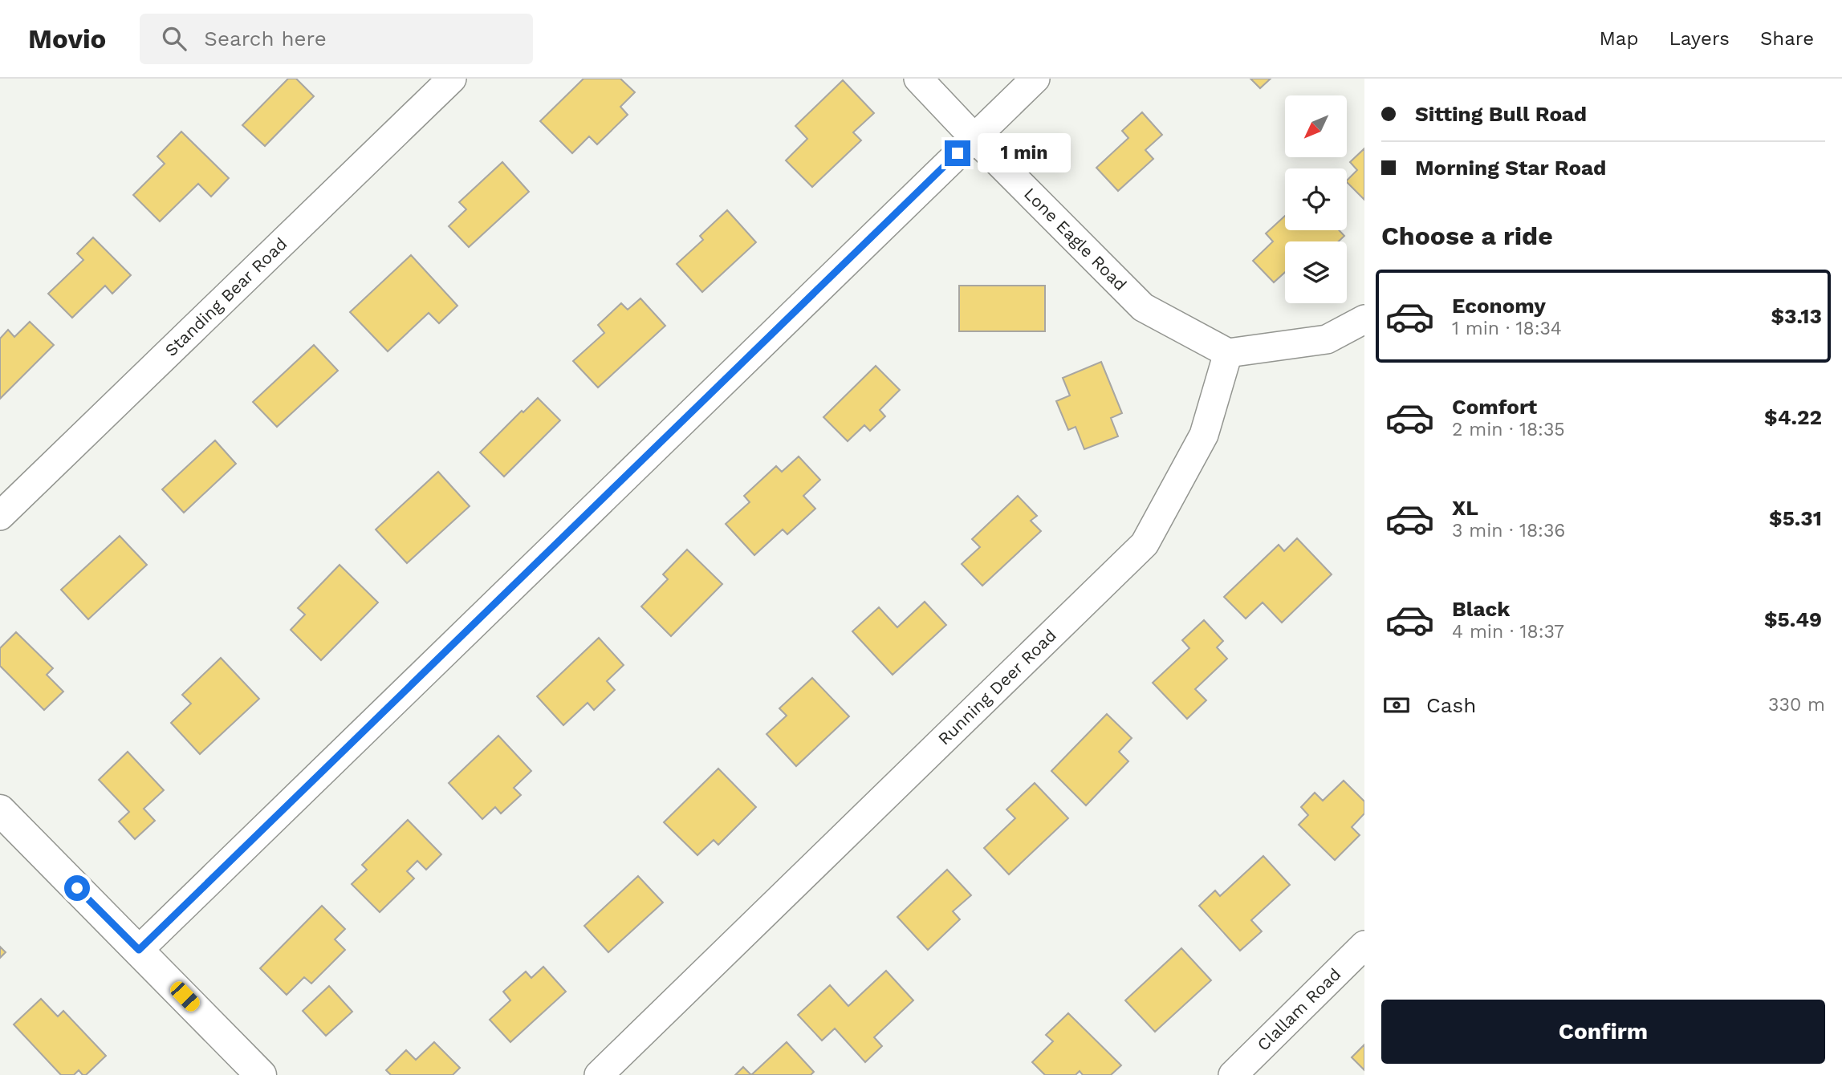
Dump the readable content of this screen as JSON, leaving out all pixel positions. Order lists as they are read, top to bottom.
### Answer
{
  "streets": {
    "street": [
      "Lone Eagle Road",
      "Standing Bear Road",
      "Running Deer Road",
      "Clallam Road"
    ]
  },
  "crossings": [
    ["Lone Eagle Road", "Running Deer Road"]
  ],
  "north": "bottom left",
  "page": {
    "header": "Movio",
    "search": "Search here",
    "nav": ["Map", "Layers", "Share"],
    "banner": ["Sitting Bull Road", "Morning Star Road"],
    "bubble": "1 min",
    "heading": "Choose a ride",
    "list": [
      {
        "name": "Economy",
        "note": "1 min · 18:34",
        "value": "$3.13"
      },
      {
        "name": "Comfort",
        "note": "2 min · 18:35",
        "value": "$4.22"
      },
      {
        "name": "XL",
        "note": "3 min · 18:36",
        "value": "$5.31"
      },
      {
        "name": "Black",
        "note": "4 min · 18:37",
        "value": "$5.49"
      }
    ],
    "pay": ["Cash", "330 m"],
    "buttons": "Confirm"
  }
}
